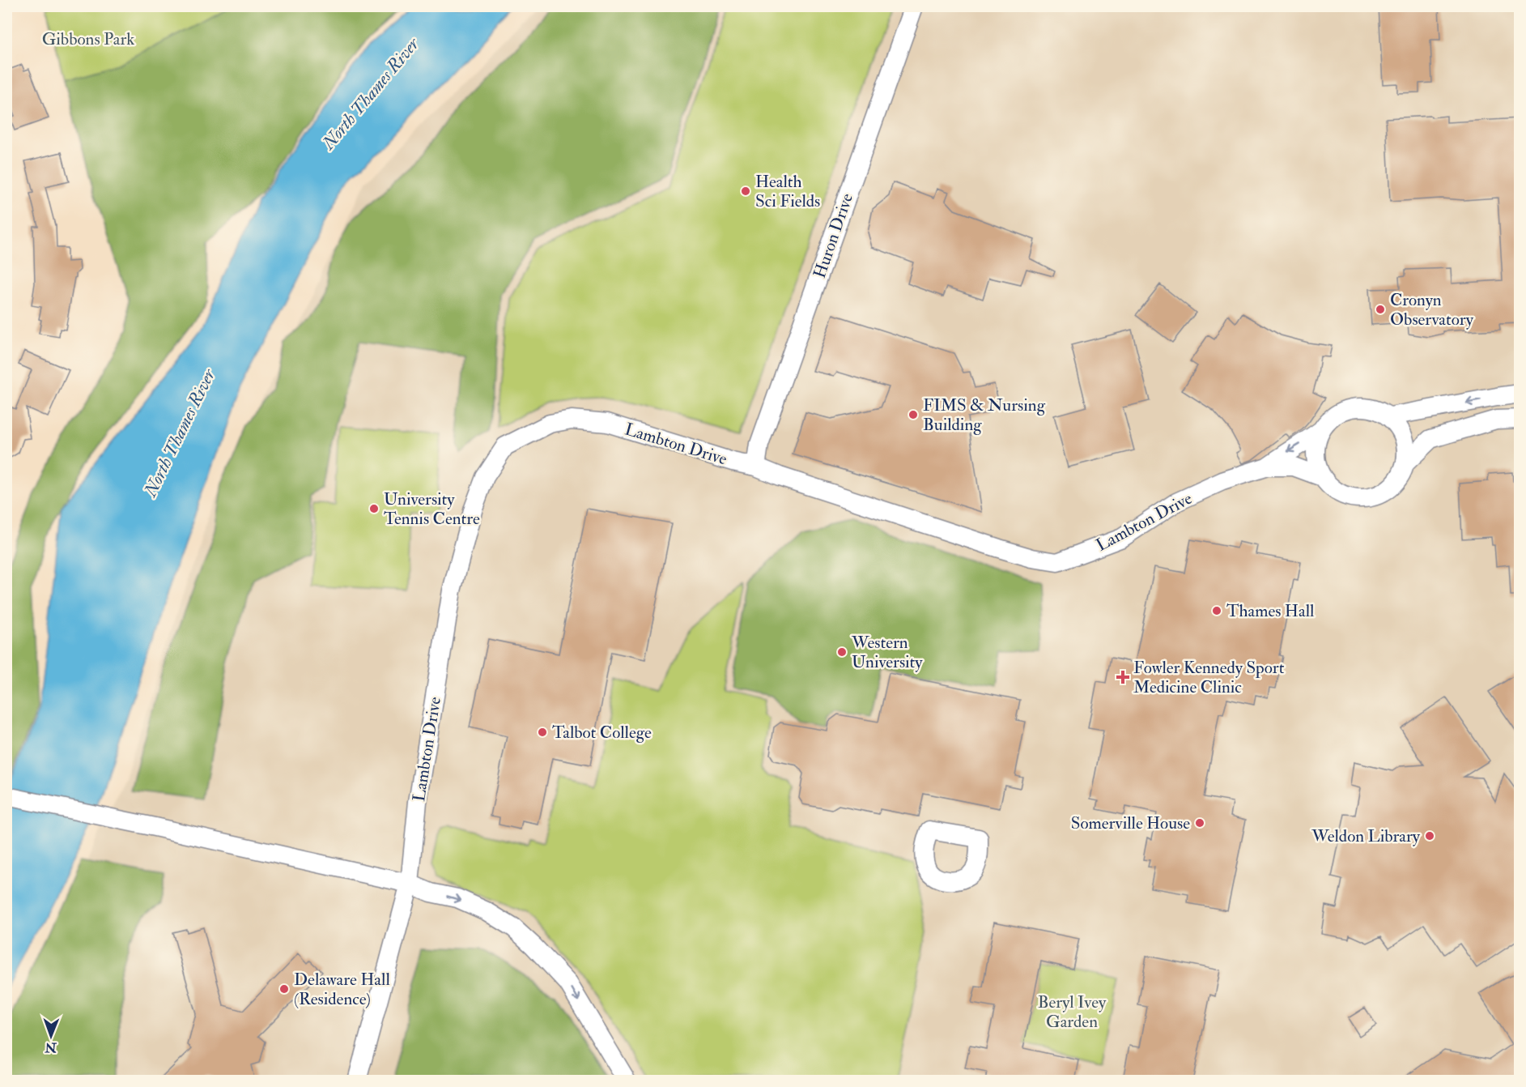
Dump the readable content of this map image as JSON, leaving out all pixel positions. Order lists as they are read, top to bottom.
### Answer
{
  "streets": {
    "street": ["Huron Drive", "Lambton Drive"]
  },
  "crossings": [
    ["Huron Drive", "Lambton Drive"]
  ],
  "water": ["North Thames River"],
  "parks": ["Gibbons Park", "Beryl Ivey Garden"],
  "places": {
    "other": [
      "Health Sci Fields",
      "Cronyn Observatory",
      "FIMS & Nursing Building",
      "University Tennis Centre",
      "Thames Hall",
      "Western University",
      "Talbot College",
      "Somerville House",
      "Weldon Library",
      "Delaware Hall (Residence)"
    ],
    "health": ["Fowler Kennedy Sport Medicine Clinic"]
  },
  "north": "bottom"
}
